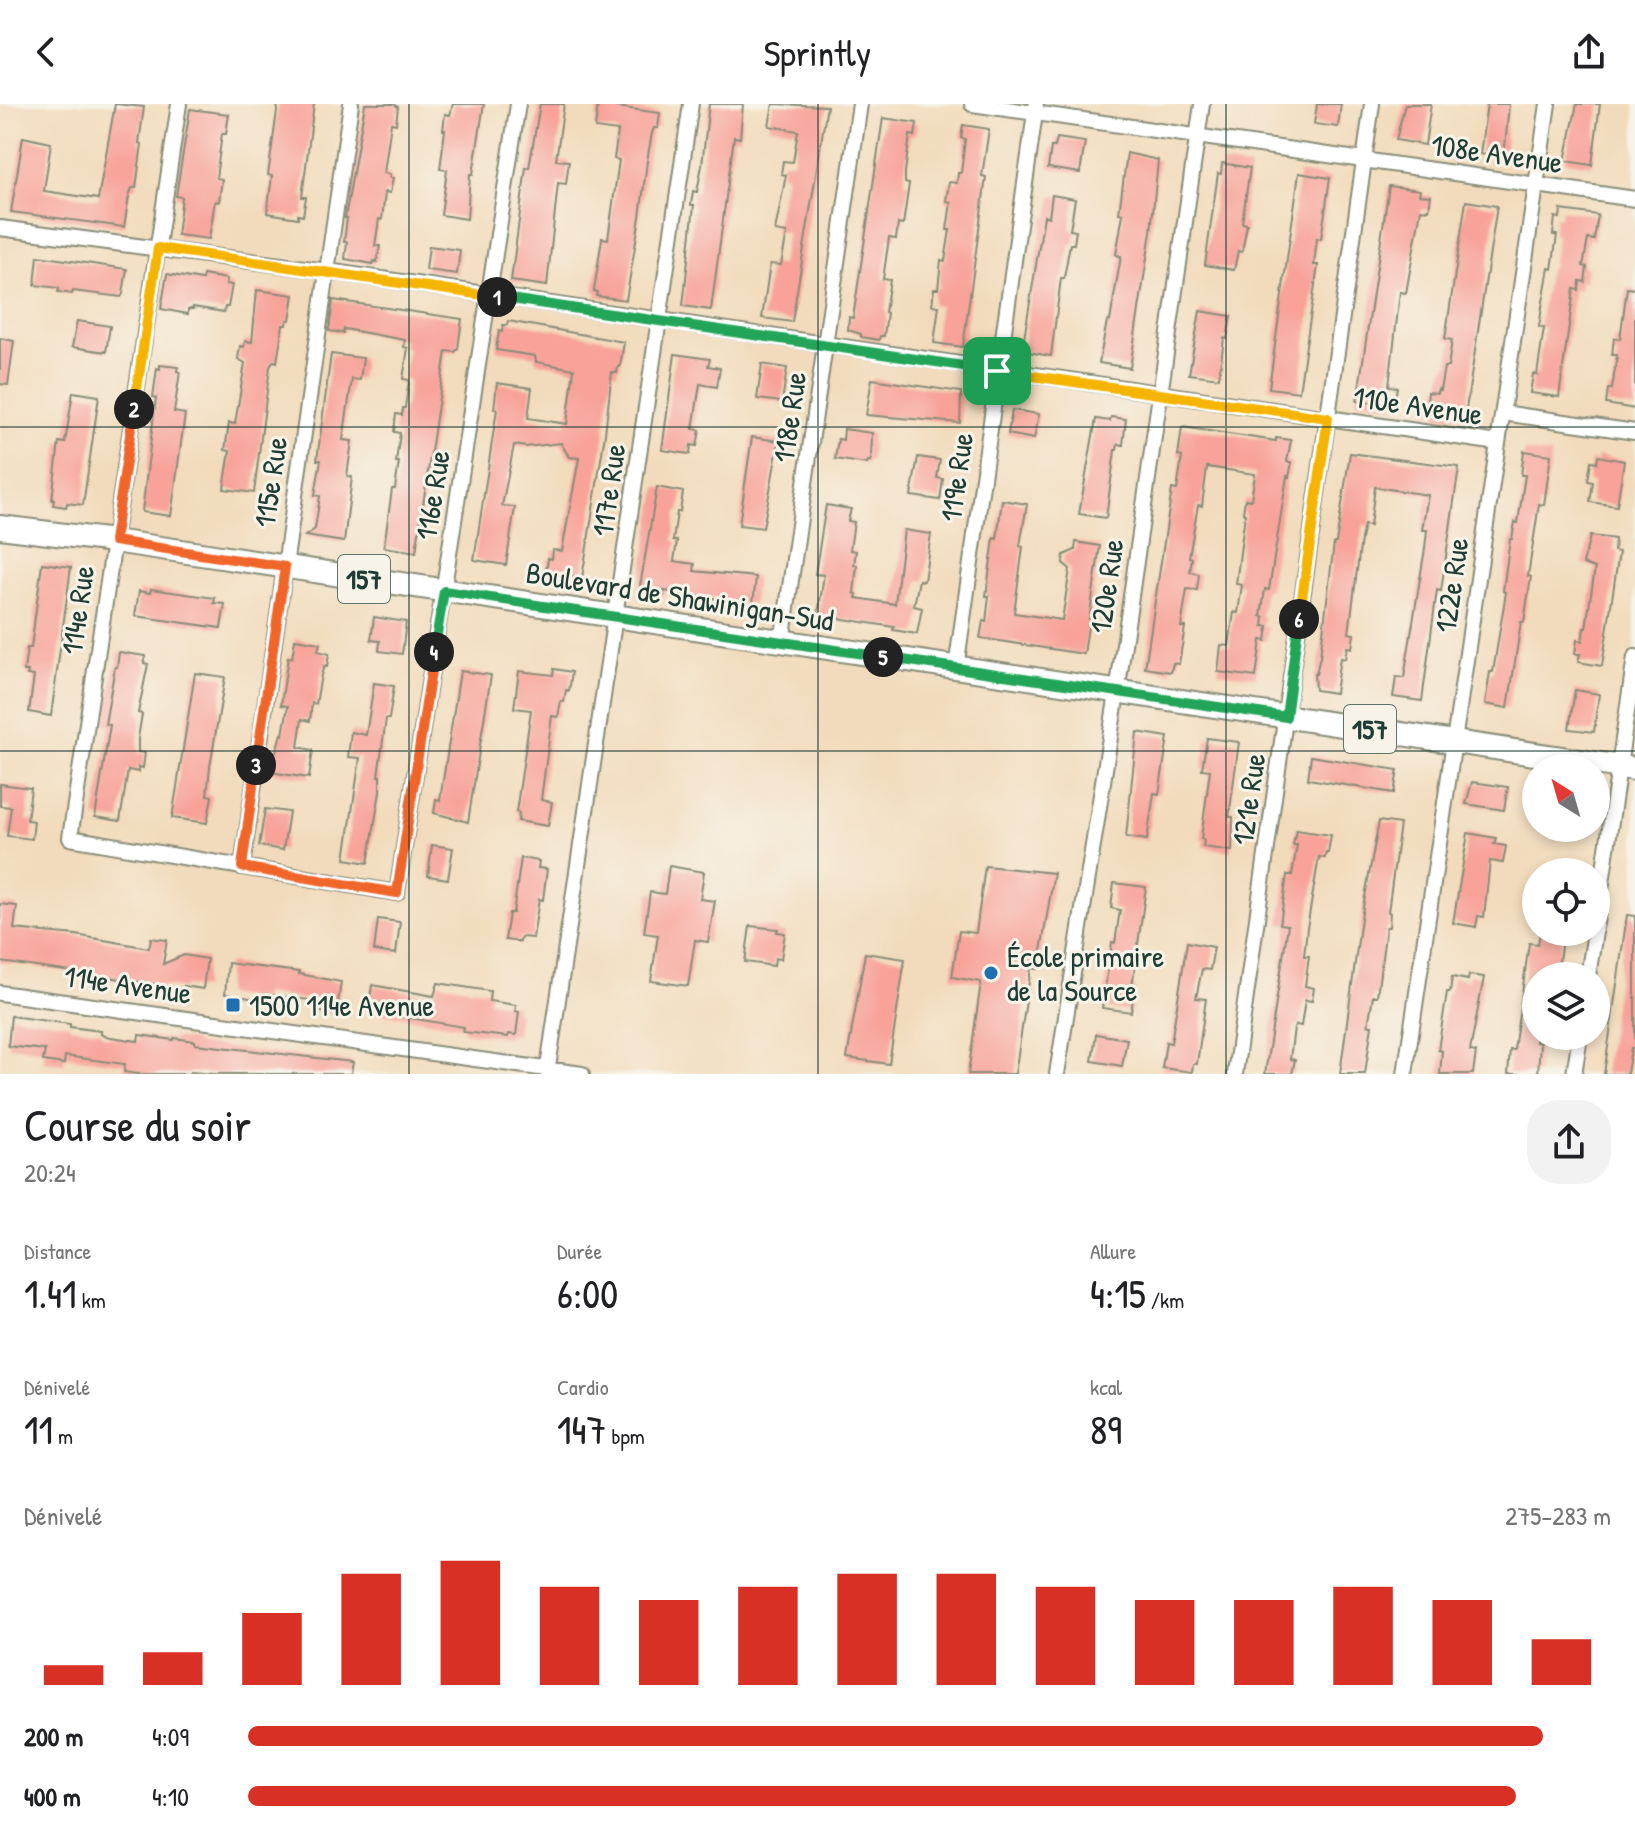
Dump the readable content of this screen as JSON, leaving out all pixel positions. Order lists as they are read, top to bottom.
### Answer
{
  "streets": {
    "main road": ["157", "Boulevard de Shawinigan-Sud"],
    "street": [
      "108e Avenue",
      "110e Avenue",
      "118e Rue",
      "119e Rue",
      "115e Rue",
      "117e Rue",
      "116e Rue",
      "122e Rue",
      "120e Rue",
      "114e Rue",
      "121e Rue",
      "114e Avenue"
    ]
  },
  "crossings": [
    ["108e Avenue", "119e Rue"],
    ["108e Avenue", "122e Rue"],
    ["108e Avenue", "120e Rue"],
    ["108e Avenue", "121e Rue"],
    ["110e Avenue", "118e Rue"],
    ["110e Avenue", "119e Rue"],
    ["110e Avenue", "115e Rue"],
    ["110e Avenue", "117e Rue"],
    ["110e Avenue", "116e Rue"],
    ["110e Avenue", "122e Rue"],
    ["110e Avenue", "120e Rue"],
    ["110e Avenue", "114e Rue"],
    ["110e Avenue", "121e Rue"],
    ["118e Rue", "Boulevard de Shawinigan-Sud"],
    ["119e Rue", "Boulevard de Shawinigan-Sud"],
    ["115e Rue", "116e Rue"],
    ["115e Rue", "Boulevard de Shawinigan-Sud"],
    ["115e Rue", "114e Rue"],
    ["117e Rue", "Boulevard de Shawinigan-Sud"],
    ["117e Rue", "114e Avenue"],
    ["116e Rue", "Boulevard de Shawinigan-Sud"],
    ["116e Rue", "114e Rue"],
    ["122e Rue", "Boulevard de Shawinigan-Sud"],
    ["120e Rue", "Boulevard de Shawinigan-Sud"],
    ["Boulevard de Shawinigan-Sud", "114e Rue"],
    ["Boulevard de Shawinigan-Sud", "121e Rue"]
  ],
  "places": {
    "other": ["École primaire de la Source"],
    "transit": ["1500 114e Avenue"]
  },
  "north": "top left",
  "page": {
    "header": "Sprintly",
    "pins": [
      "1",
      "2",
      "6",
      "4",
      "5",
      "3"
    ],
    "heading": ["Course du soir", "20:24"],
    "stats": [
      ["Distance", "1.41 km"],
      ["Durée", "6:00"],
      ["Allure", "4:15 /km"],
      ["Dénivelé", "11 m"],
      ["Cardio", "147 bpm"],
      ["kcal", "89"]
    ],
    "chart": ["Dénivelé", "275–283 m"],
    "list": [
      {
        "name": "200 m",
        "note": "4:09"
      },
      {
        "name": "400 m",
        "note": "4:10"
      }
    ]
  }
}
